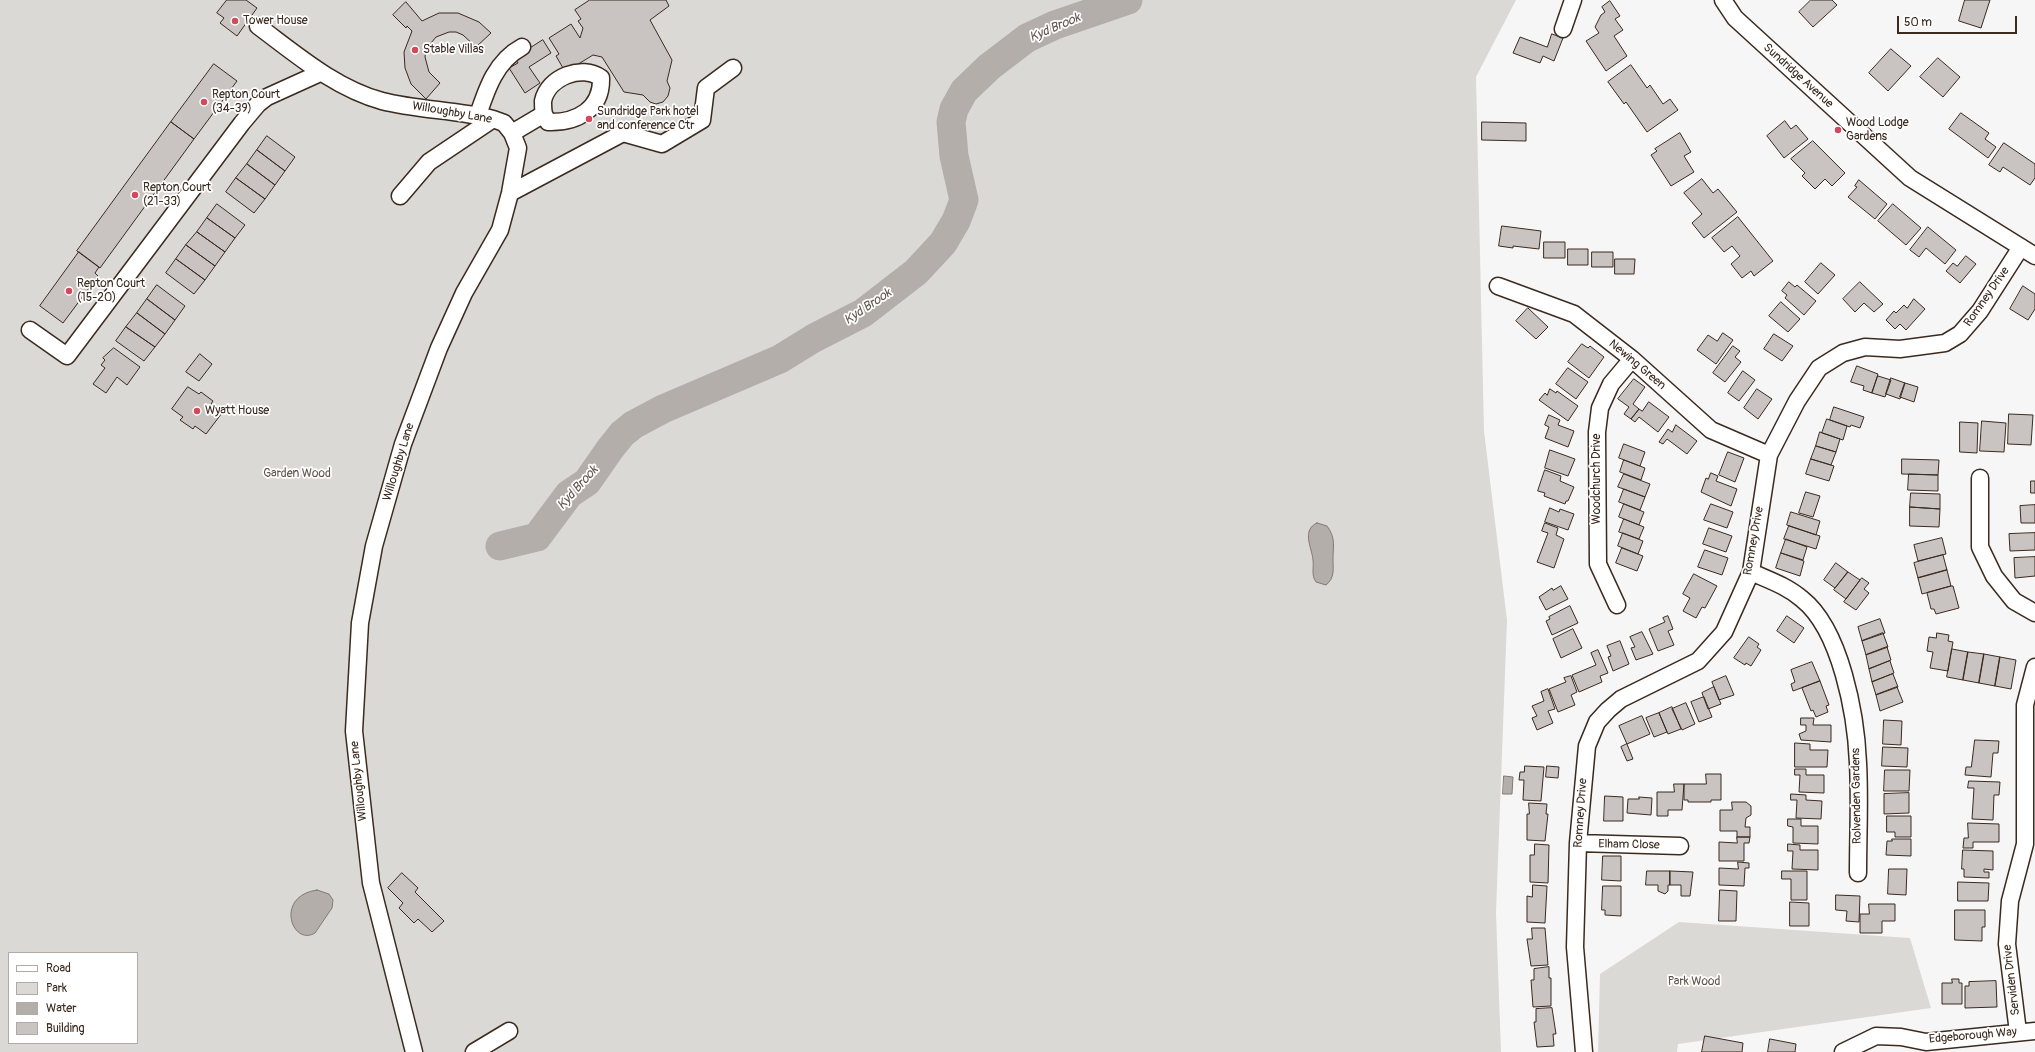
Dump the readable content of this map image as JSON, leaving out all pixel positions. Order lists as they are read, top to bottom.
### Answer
{
  "streets": {
    "street": [
      "Sundridge Avenue",
      "Willoughby Lane",
      "Romney Drive",
      "Newing Green",
      "Woodchurch Drive",
      "Rolvenden Gardens",
      "Elham Close",
      "Serviden Drive",
      "Edgeborough Way"
    ]
  },
  "crossings": [
    ["Sundridge Avenue", "Romney Drive"],
    ["Romney Drive", "Newing Green"],
    ["Romney Drive", "Rolvenden Gardens"],
    ["Romney Drive", "Elham Close"],
    ["Newing Green", "Woodchurch Drive"],
    ["Serviden Drive", "Edgeborough Way"]
  ],
  "water": ["Kyd Brook"],
  "parks": ["Garden Wood", "Park Wood"],
  "places": [
    "Tower House",
    "Stable Villas",
    "Repton Court (34-39)",
    "Sundridge Park hotel and conference Ctr",
    "Wood Lodge Gardens",
    "Repton Court (21-33)",
    "Repton Court (15-20)",
    "Wyatt House"
  ],
  "legend": [
    "Road",
    "Park",
    "Water",
    "Building"
  ],
  "scale_bar": "50 m"
}
